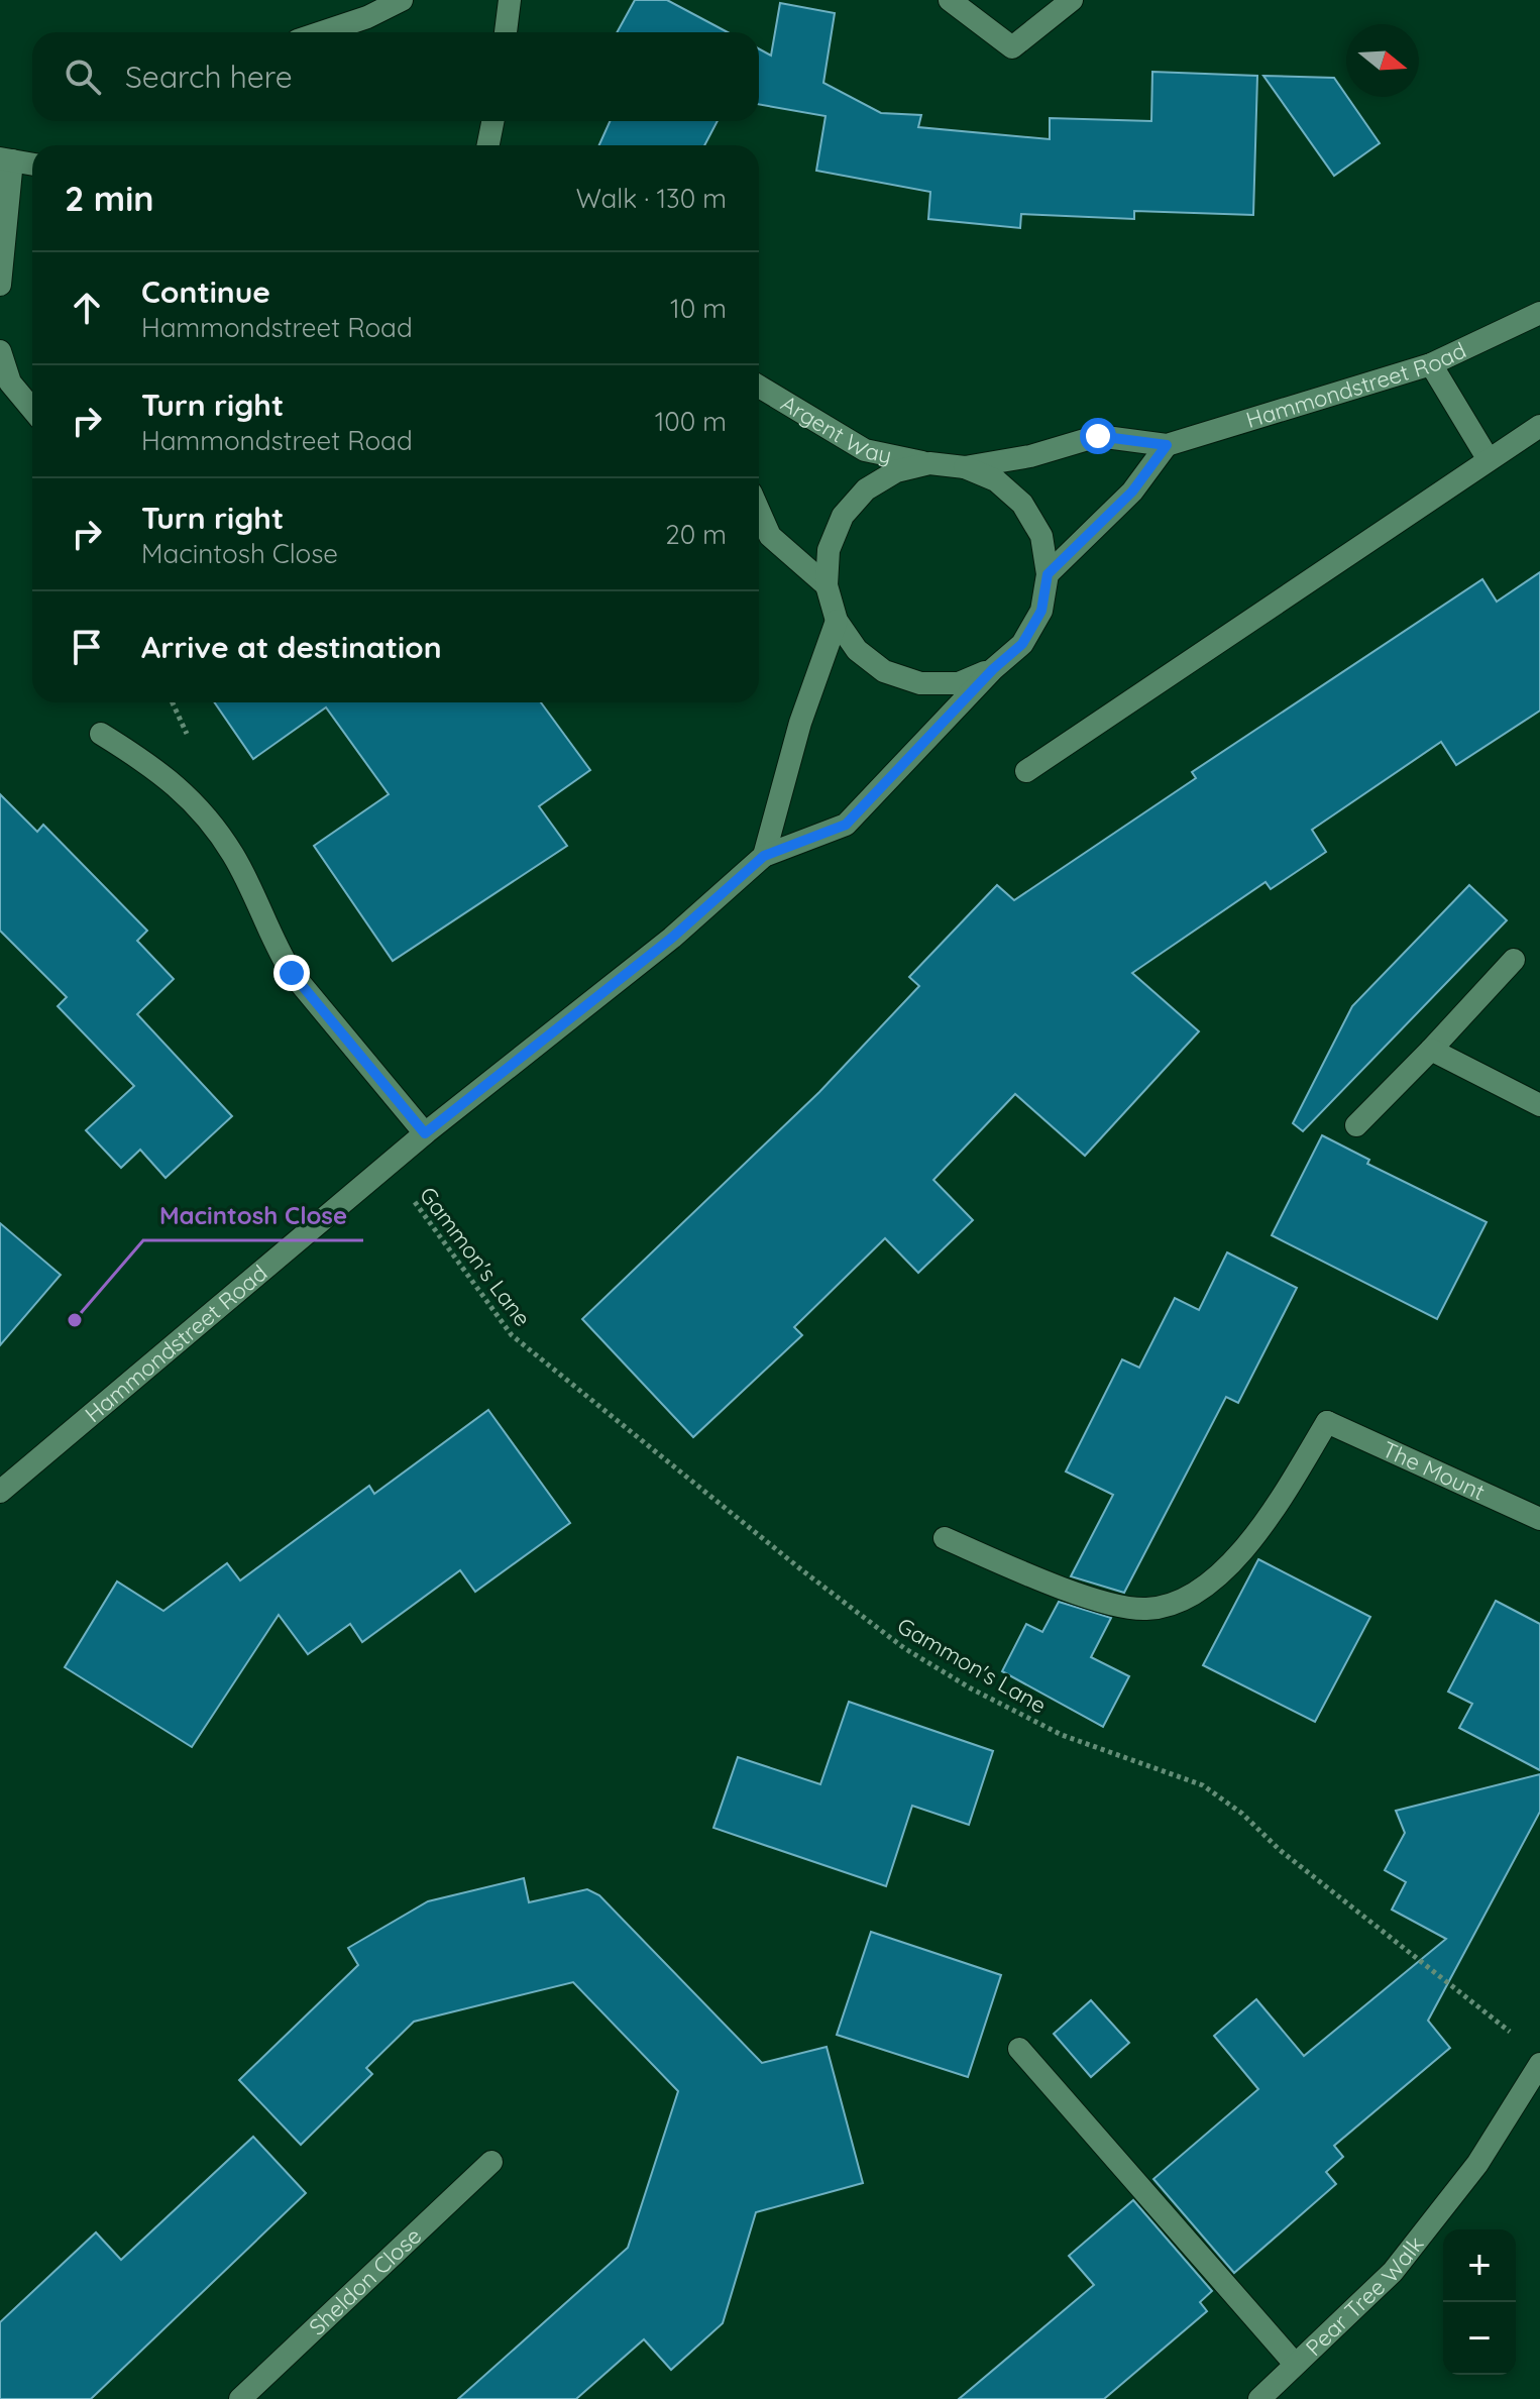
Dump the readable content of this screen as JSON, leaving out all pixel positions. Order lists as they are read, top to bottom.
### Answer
{
  "streets": {
    "street": [
      "Hammondstreet Road",
      "Argent Way",
      "The Mount",
      "Sheldon Close",
      "Pear Tree Walk"
    ],
    "path": ["Gammon's Lane"]
  },
  "crossings": [
    ["Hammondstreet Road", "Argent Way"],
    ["Hammondstreet Road", "Gammon's Lane"]
  ],
  "places": ["Macintosh Close"],
  "north": "right",
  "page": {
    "search": "Search here",
    "heading": ["2 min", "Walk · 130 m"],
    "list": [
      ["Continue", "Hammondstreet Road", "10 m"],
      ["Turn right", "Hammondstreet Road", "100 m"],
      ["Turn right", "Macintosh Close", "20 m"],
      "Arrive at destination"
    ],
    "map_buttons": ["+", "−"]
  }
}
